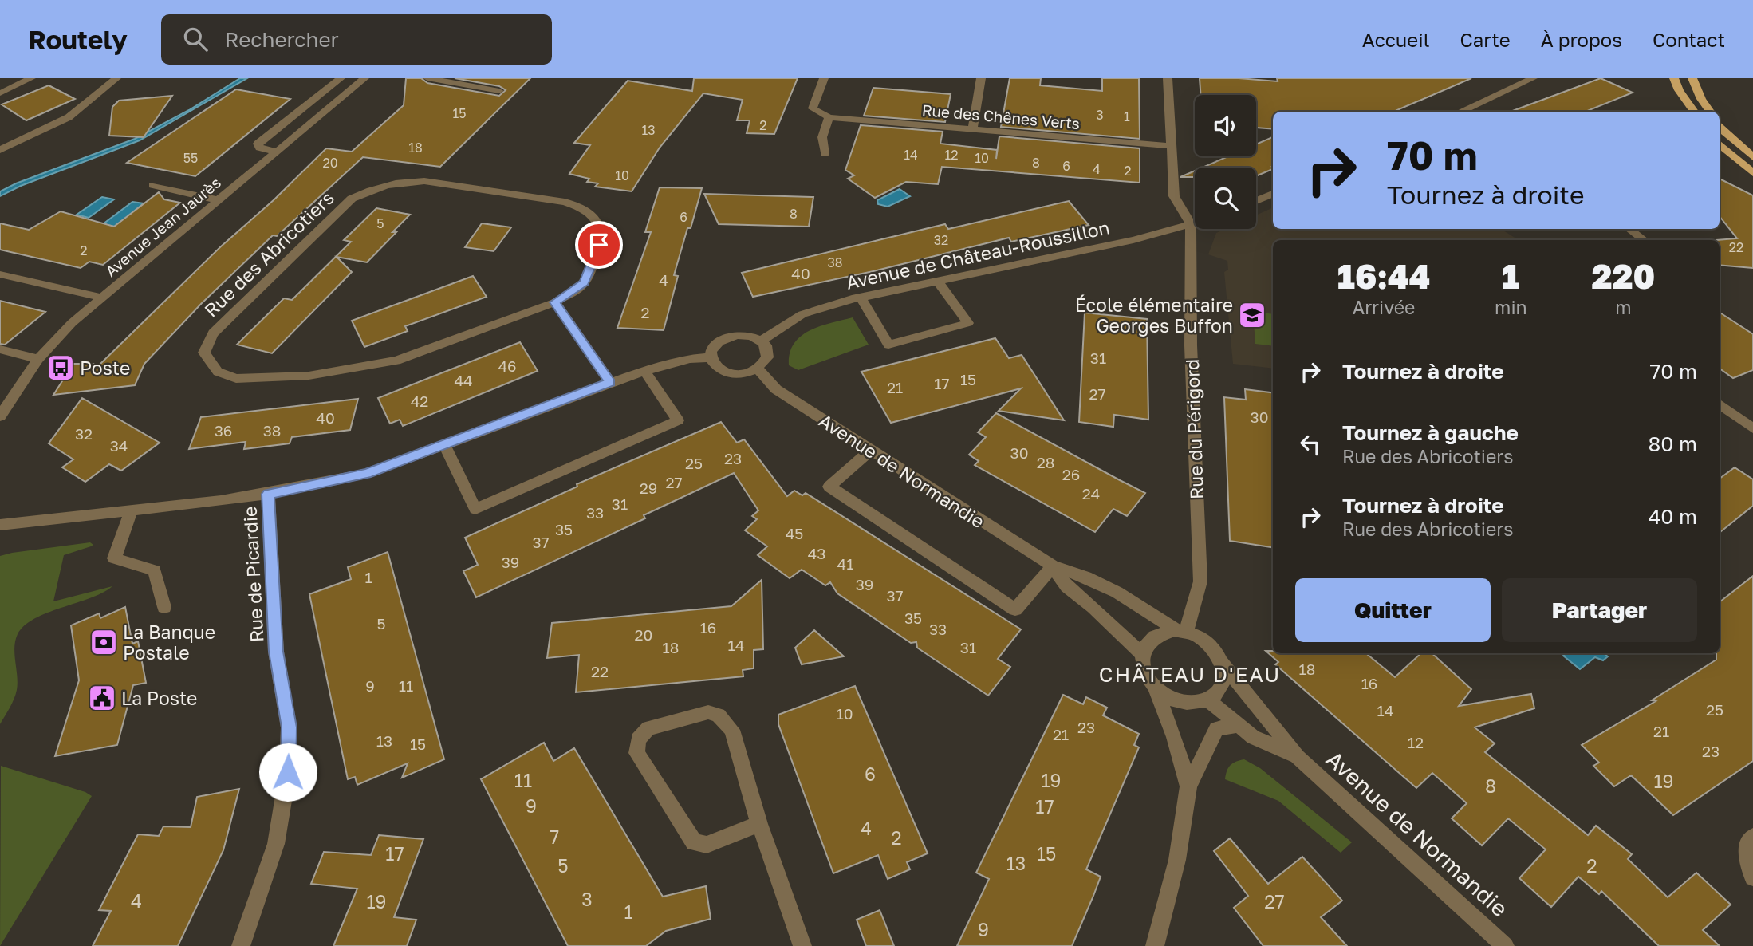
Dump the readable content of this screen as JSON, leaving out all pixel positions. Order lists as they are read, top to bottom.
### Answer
{
  "streets": {
    "street": [
      "Rue des Chênes Verts",
      "Avenue Jean Jaurès",
      "Rue des Abricotiers",
      "Avenue de Château-Roussillon",
      "Rue du Périgord",
      "Avenue de Normandie",
      "Rue de Picardie"
    ]
  },
  "crossings": [
    ["Avenue de Château-Roussillon", "Rue du Périgord"],
    ["Avenue de Château-Roussillon", "Avenue de Normandie"],
    ["Rue du Périgord", "Avenue de Normandie"]
  ],
  "districts": ["CHÂTEAU D'EAU"],
  "places": {
    "school or university": ["École élémentaire Georges Buffon"],
    "bus stop": ["Poste"],
    "bank": ["La Banque Postale"],
    "public building": ["La Poste"]
  },
  "house_numbers": [
    "15",
    "3",
    "1",
    "2",
    "13",
    "18",
    "14",
    "12",
    "55",
    "10",
    "20",
    "8",
    "6",
    "4",
    "2",
    "10",
    "8",
    "6",
    "5",
    "32",
    "22",
    "2",
    "38",
    "40",
    "4",
    "2",
    "31",
    "46",
    "15",
    "44",
    "17",
    "21",
    "27",
    "42",
    "30",
    "40",
    "36",
    "38",
    "32",
    "34",
    "30",
    "23",
    "28",
    "25",
    "26",
    "27",
    "29",
    "24",
    "31",
    "33",
    "35",
    "45",
    "37",
    "43",
    "39",
    "41",
    "1",
    "39",
    "37",
    "35",
    "5",
    "16",
    "33",
    "20",
    "14",
    "18",
    "31",
    "18",
    "22",
    "16",
    "9",
    "11",
    "25",
    "14",
    "10",
    "23",
    "21",
    "21",
    "13",
    "12",
    "15",
    "23",
    "6",
    "11",
    "19",
    "19",
    "8",
    "9",
    "17",
    "4",
    "7",
    "2",
    "17",
    "15",
    "13",
    "5",
    "2",
    "3",
    "4",
    "19",
    "27",
    "1",
    "9"
  ],
  "page": {
    "header": "Routely",
    "search": "Rechercher",
    "nav": [
      "Accueil",
      "Carte",
      "À propos",
      "Contact"
    ],
    "turn": ["70 m", "Tournez à droite"],
    "eta": [
      "16:44",
      "Arrivée",
      "1",
      "min",
      "220",
      "m"
    ],
    "list": [
      {
        "name": "Tournez à droite",
        "value": "70 m"
      },
      {
        "name": "Tournez à gauche",
        "note": "Rue des Abricotiers",
        "value": "80 m"
      },
      {
        "name": "Tournez à droite",
        "note": "Rue des Abricotiers",
        "value": "40 m"
      }
    ],
    "buttons": ["Quitter", "Partager"]
  }
}
